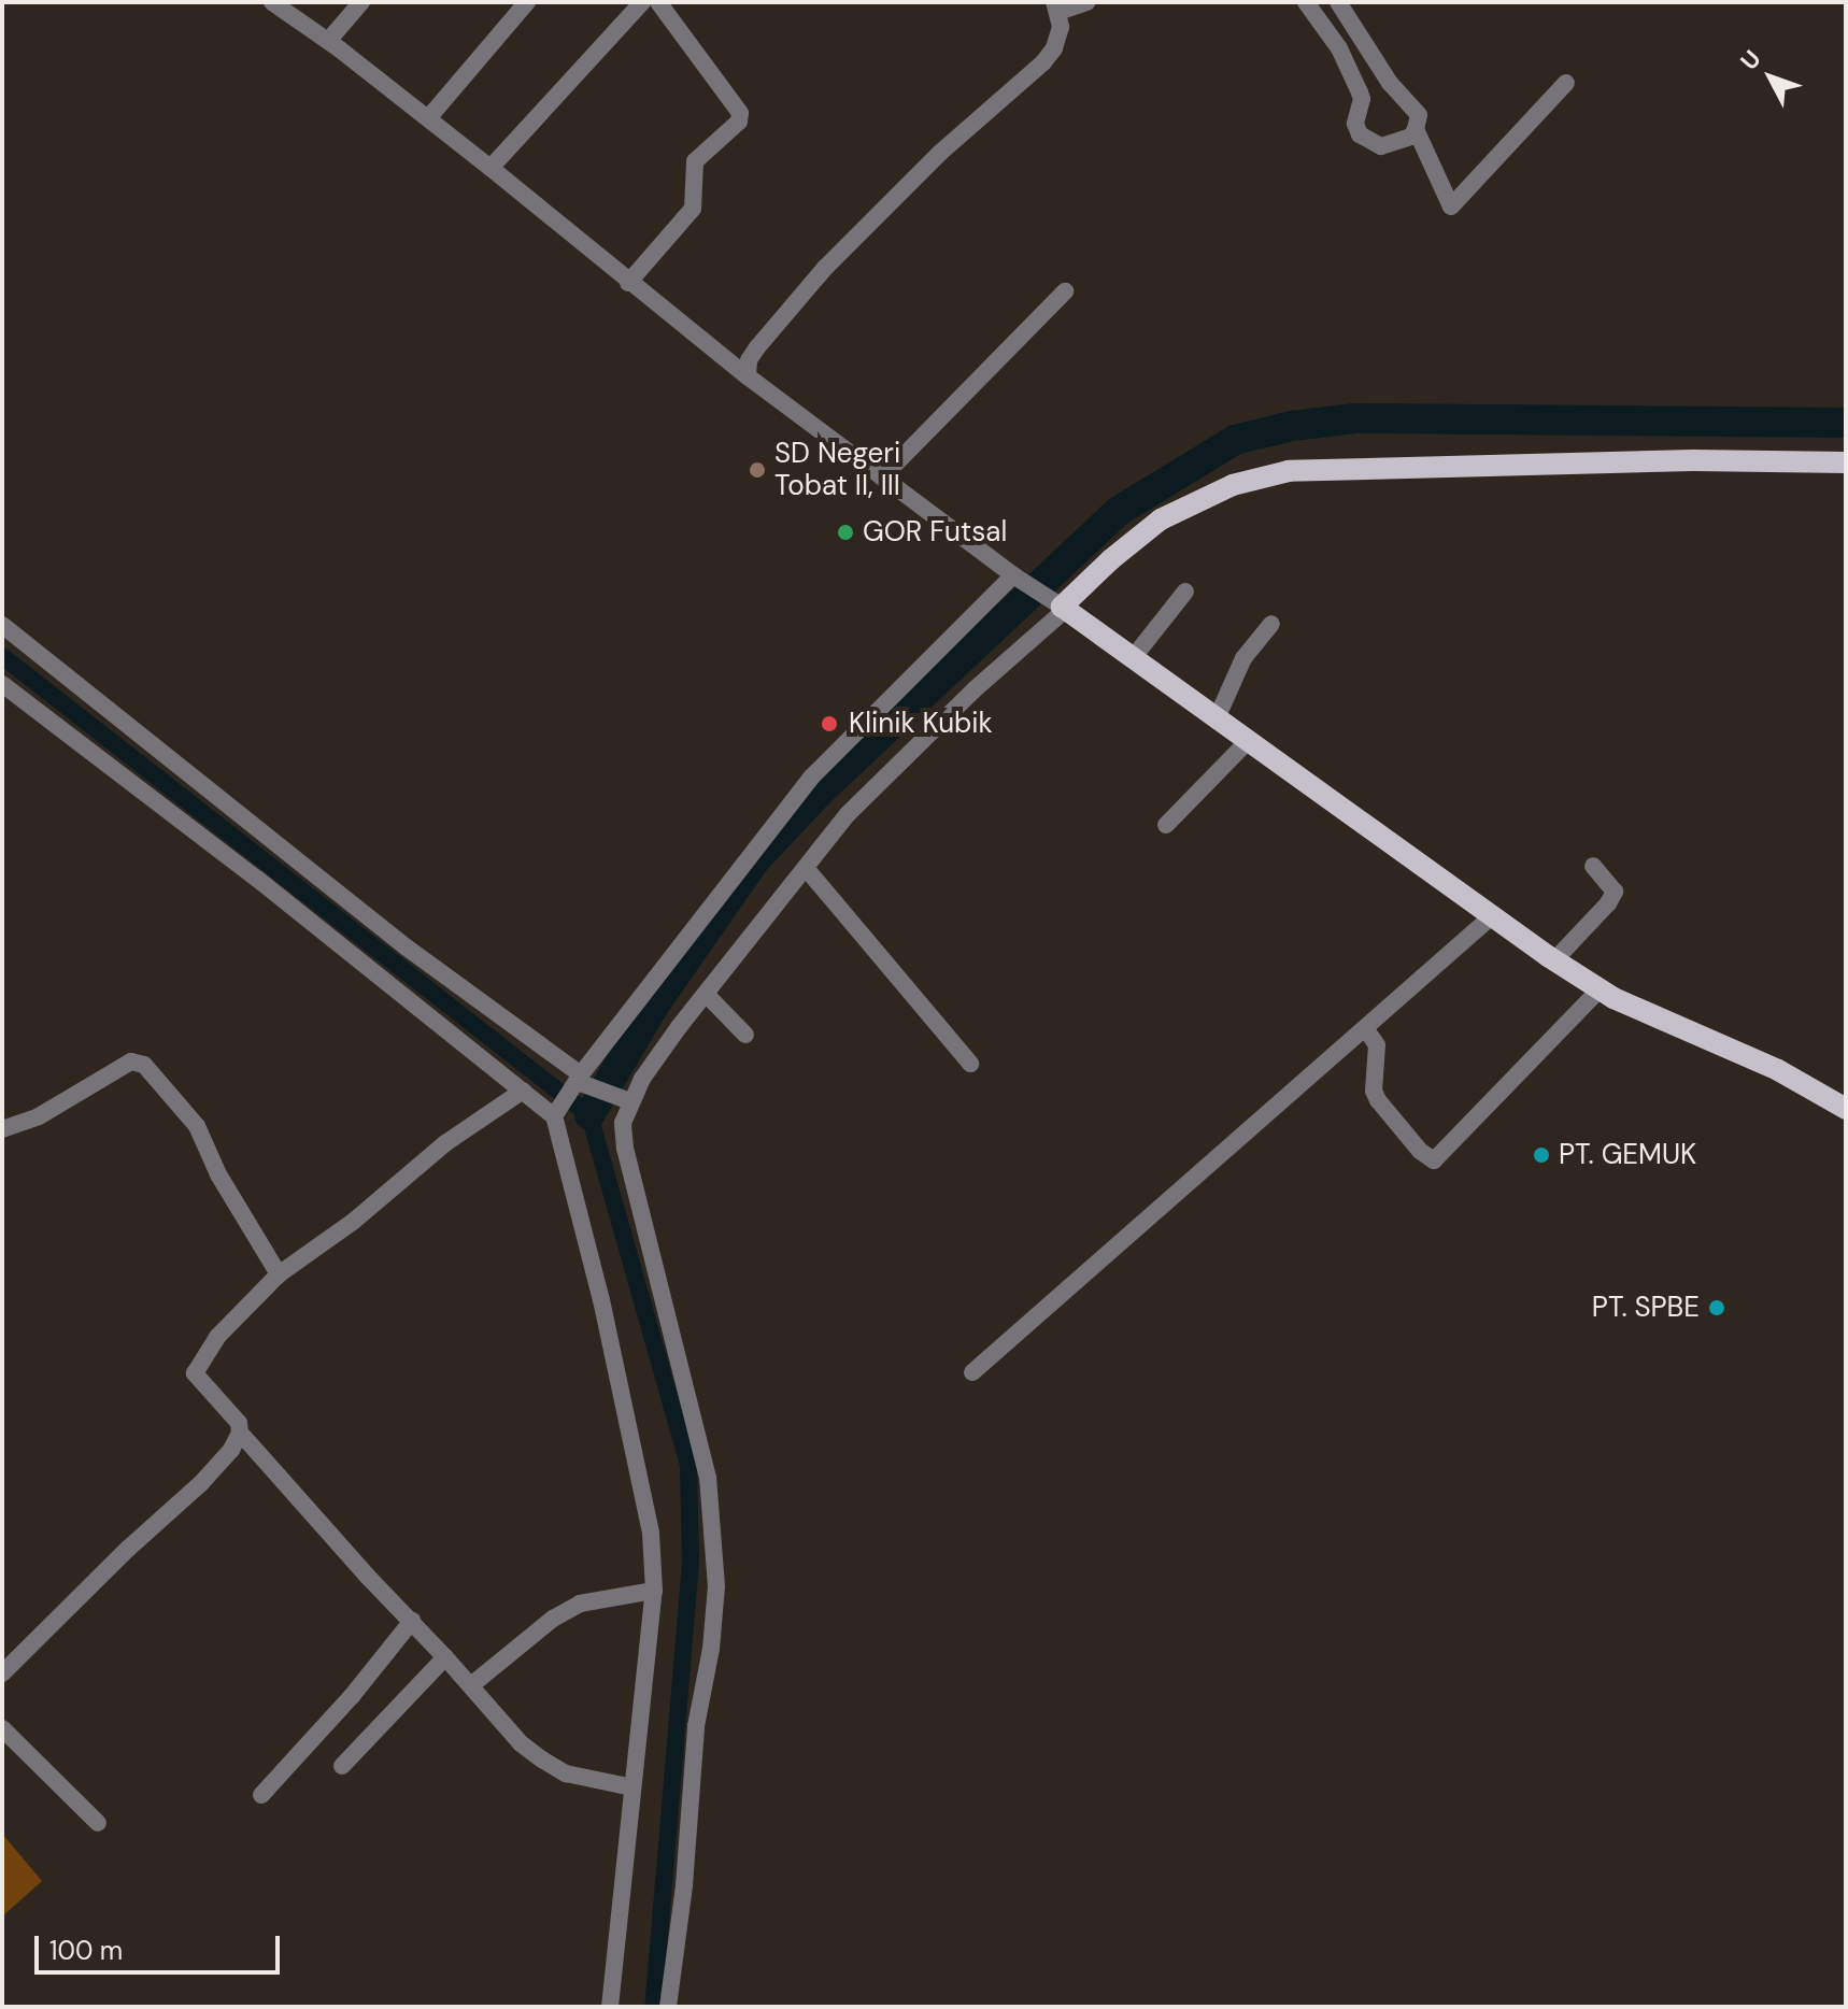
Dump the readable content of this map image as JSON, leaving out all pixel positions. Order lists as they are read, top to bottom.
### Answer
{
  "places": [
    "SD Negeri Tobat II, III",
    "GOR Futsal",
    "Klinik Kubik",
    "PT. GEMUK",
    "PT. SPBE"
  ],
  "scale_bar": "100 m",
  "north": "top left"
}
